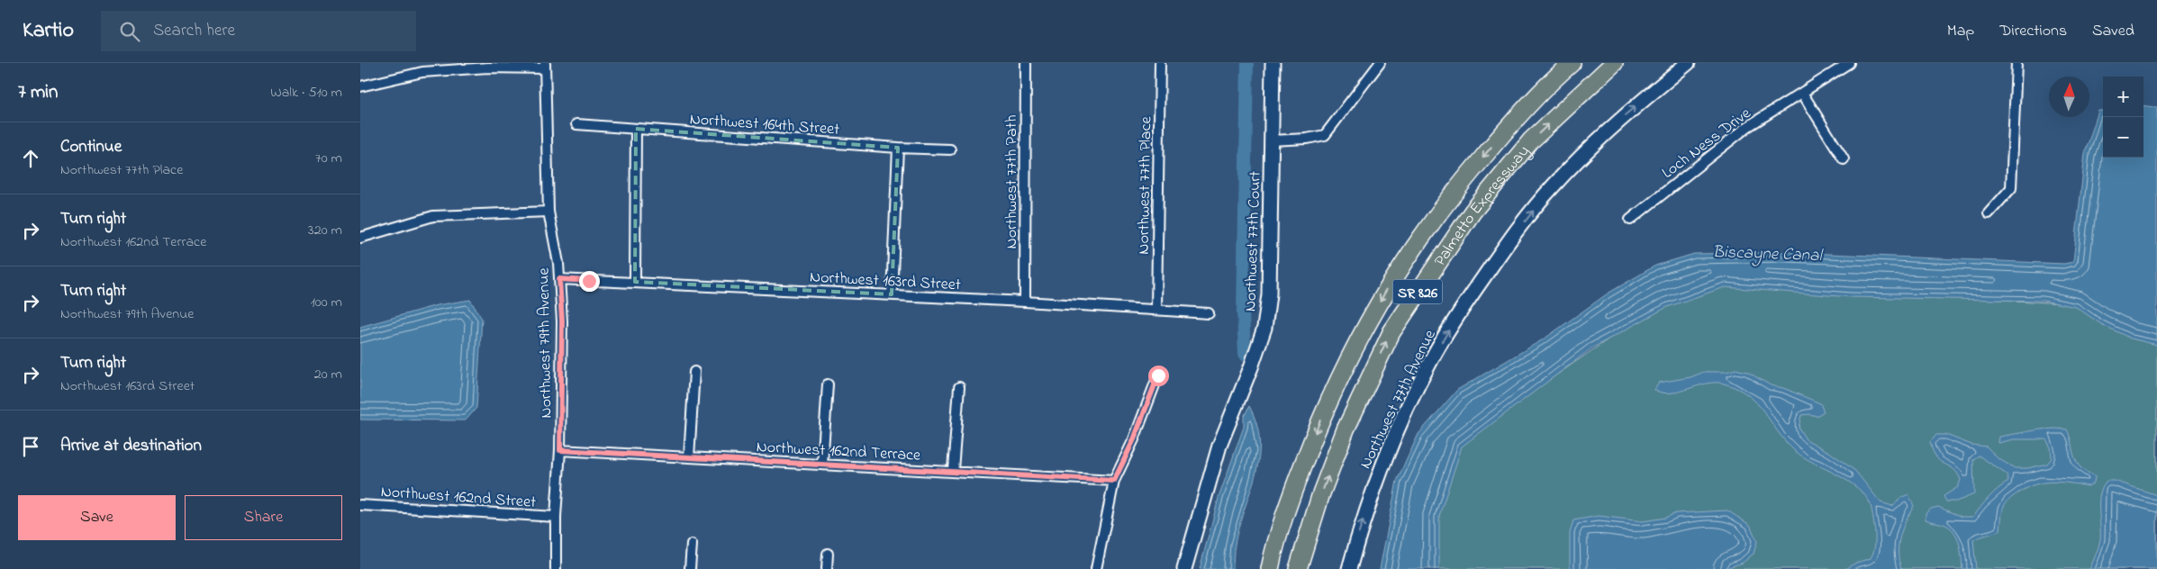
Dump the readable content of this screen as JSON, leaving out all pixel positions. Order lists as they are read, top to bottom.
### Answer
{
  "streets": {
    "highway": ["Palmetto Expressway", "SR 826"],
    "street": [
      "Northwest 164th Street",
      "Loch Ness Drive",
      "Northwest 77th Path",
      "Northwest 77th Place",
      "Northwest 77th Court",
      "Northwest 163rd Street",
      "Northwest 79th Avenue",
      "Northwest 77th Avenue",
      "Northwest 162nd Terrace",
      "Northwest 162nd Street"
    ]
  },
  "crossings": [
    ["Northwest 77th Path", "Northwest 163rd Street"],
    ["Northwest 77th Place", "Northwest 163rd Street"],
    ["Northwest 163rd Street", "Northwest 79th Avenue"],
    ["Northwest 79th Avenue", "Northwest 162nd Terrace"],
    ["Northwest 79th Avenue", "Northwest 162nd Street"]
  ],
  "one_way": ["Northwest 77th Avenue"],
  "water": ["Biscayne Canal"],
  "north": "top",
  "page": {
    "header": "Kartio",
    "search": "Search here",
    "nav": ["Map", "Directions", "Saved"],
    "heading": ["7 min", "Walk · 510 m"],
    "map_buttons": ["+", "−"],
    "list": [
      ["Continue", "Northwest 77th Place", "70 m"],
      ["Turn right", "Northwest 162nd Terrace", "320 m"],
      ["Turn right", "Northwest 79th Avenue", "100 m"],
      ["Turn right", "Northwest 163rd Street", "20 m"],
      "Arrive at destination"
    ],
    "buttons": ["Save", "Share"]
  }
}
